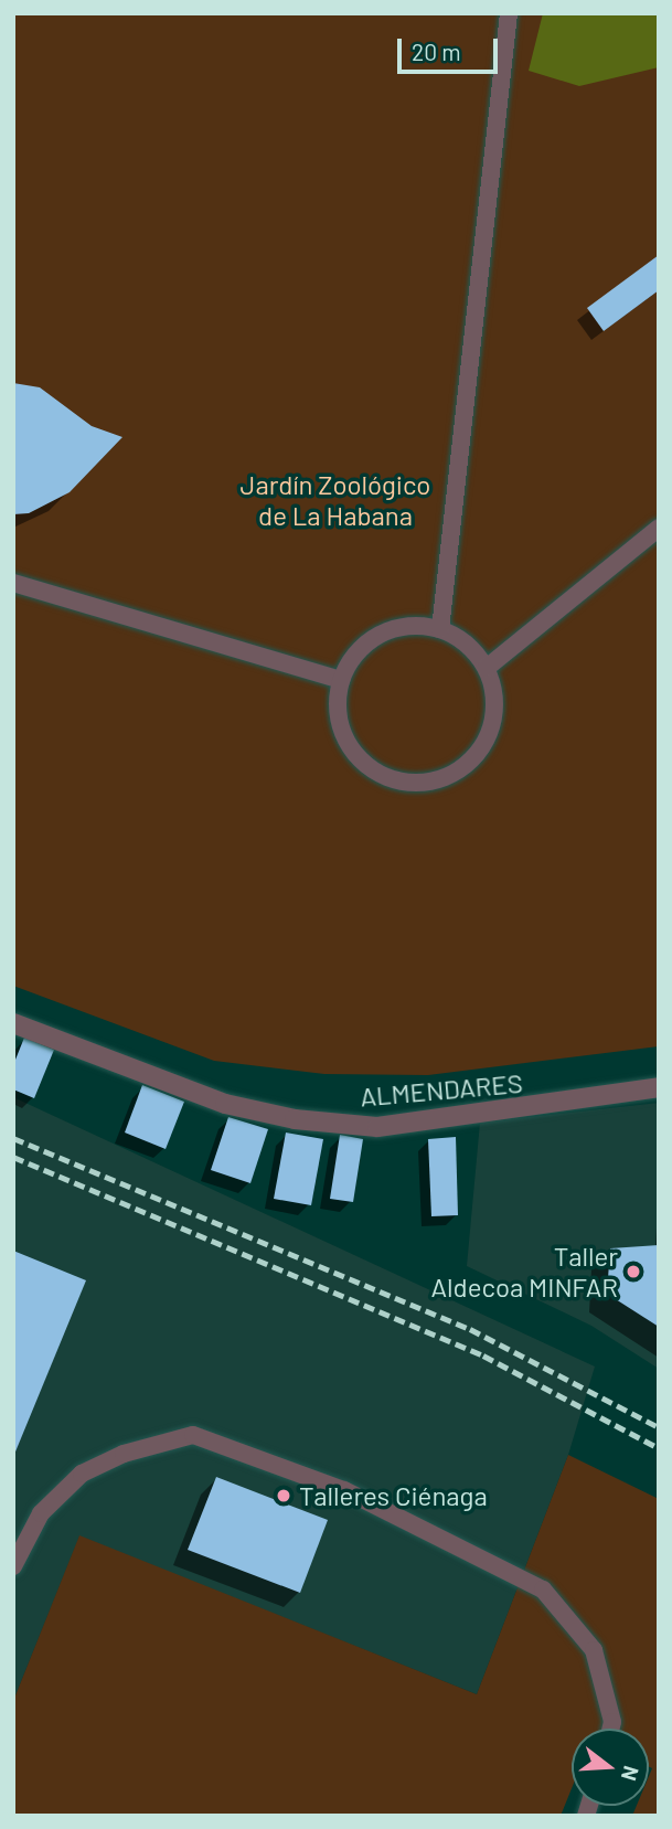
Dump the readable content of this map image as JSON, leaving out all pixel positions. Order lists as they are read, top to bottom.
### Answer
{
  "streets": {
    "street": ["ALMENDARES"]
  },
  "parks": ["Jardín Zoológico de La Habana"],
  "places": ["Taller Aldecoa MINFAR", "Talleres Ciénaga"],
  "scale_bar": "20 m",
  "north": "right"
}
